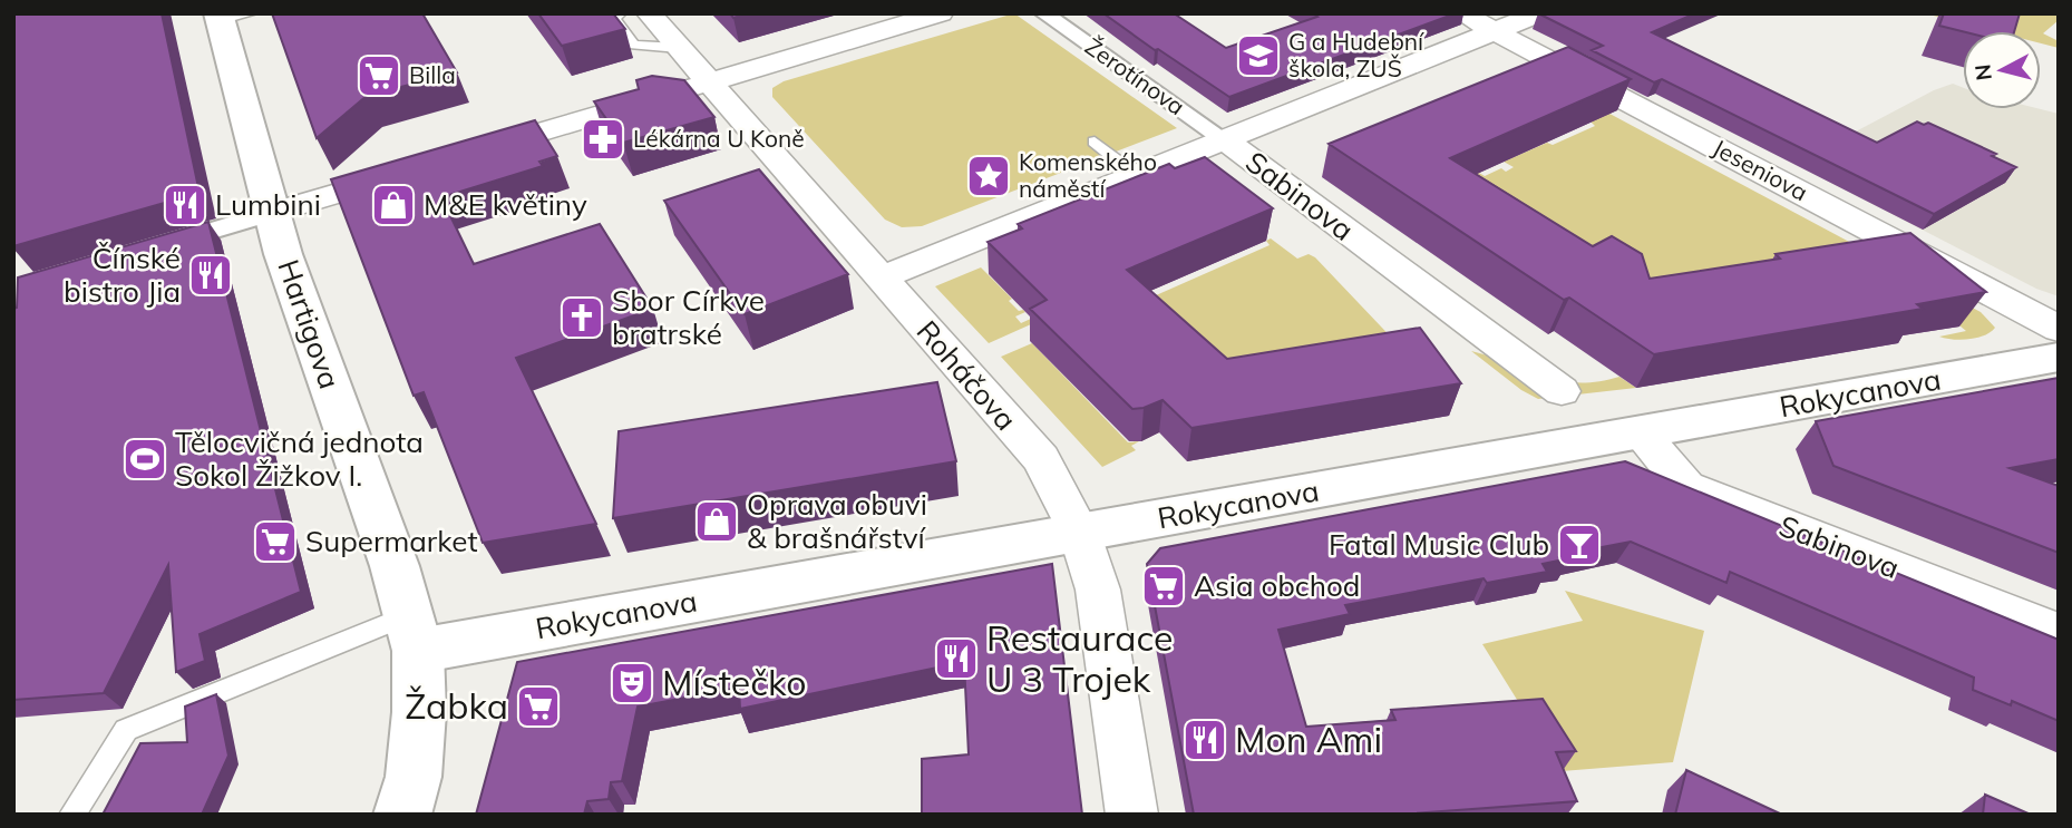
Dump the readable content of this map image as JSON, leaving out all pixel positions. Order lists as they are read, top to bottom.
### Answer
{
  "streets": {
    "street": [
      "Žerotínova",
      "Jeseniova",
      "Sabinova",
      "Hartigova",
      "Roháčova",
      "Rokycanova"
    ]
  },
  "crossings": [
    ["Žerotínova", "Sabinova"],
    ["Sabinova", "Rokycanova"],
    ["Hartigova", "Rokycanova"],
    ["Roháčova", "Rokycanova"]
  ],
  "places": {
    "school or university": ["G a Hudební škola, ZUŠ"],
    "supermarket": [
      "Billa",
      "Supermarket",
      "Asia obchod",
      "Žabka"
    ],
    "pharmacy": ["Lékárna U Koně"],
    "place": ["Komenského náměstí"],
    "restaurant": [
      "Lumbini",
      "Čínské bistro Jia",
      "Restaurace U 3 Trojek",
      "Mon Ami"
    ],
    "shop": ["M&E květiny", "Oprava obuvi & brašnářství"],
    "church": ["Sbor Církve bratrské"],
    "sports": ["Tělocvičná jednota Sokol Žižkov I."],
    "bar": ["Fatal Music Club"],
    "theatre": ["Místečko"]
  },
  "north": "left"
}
